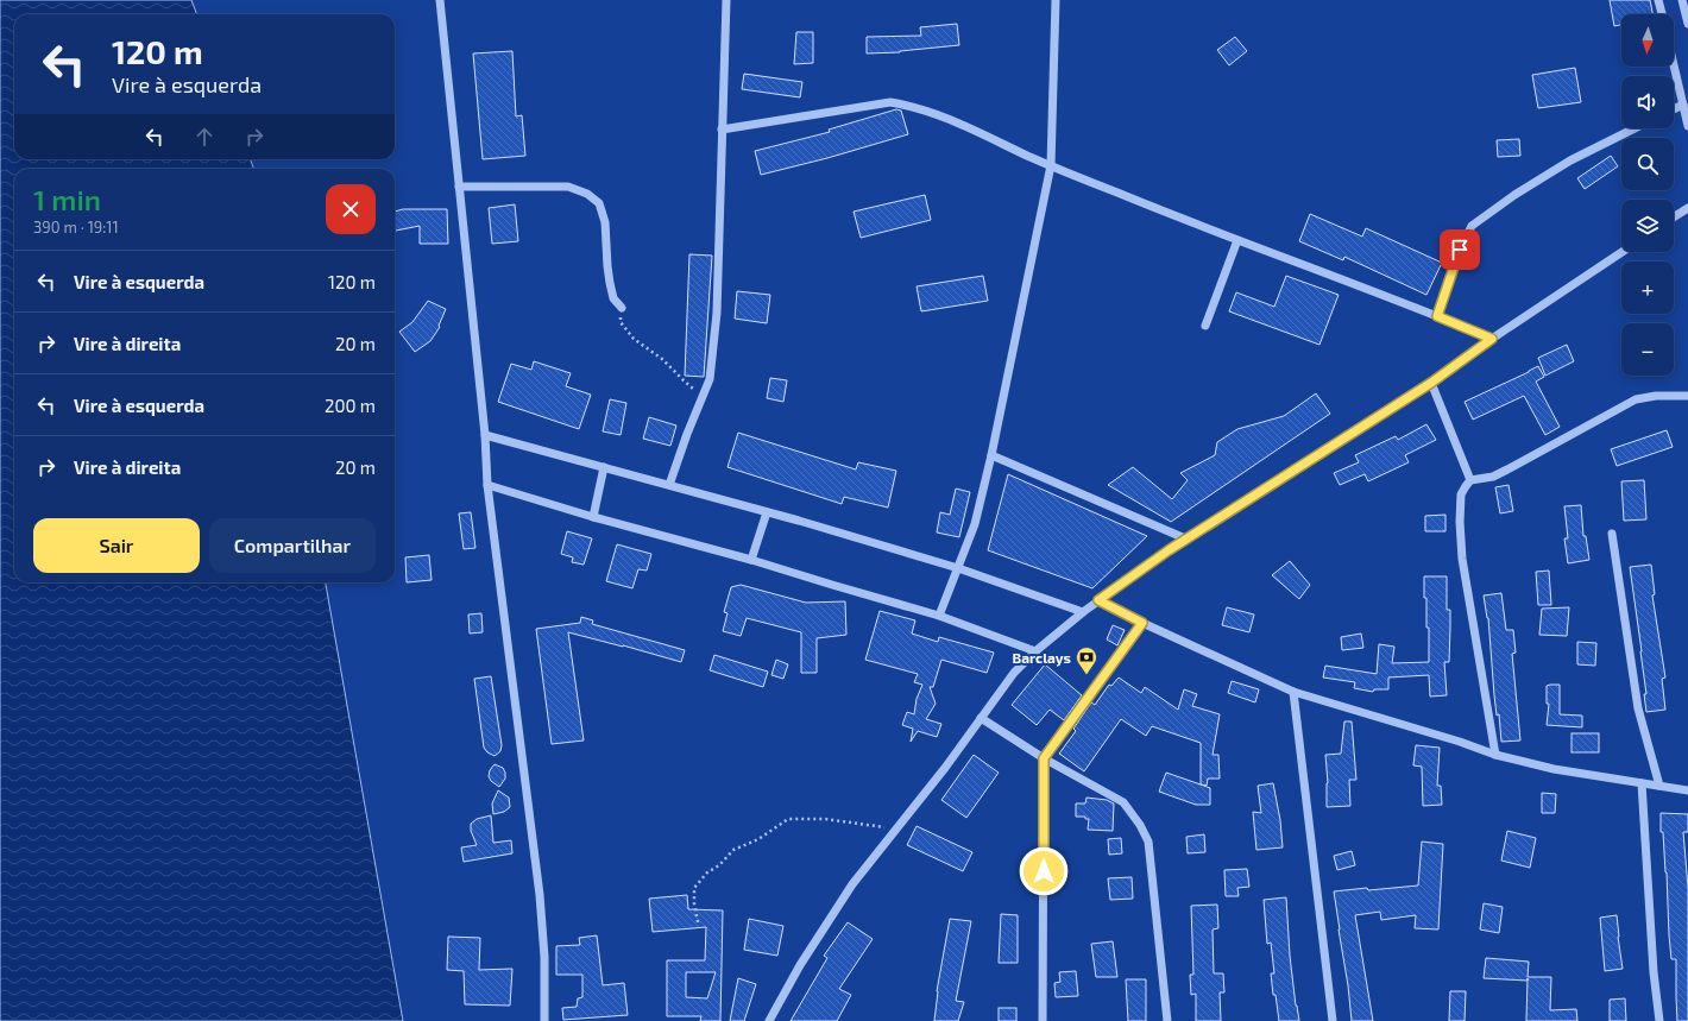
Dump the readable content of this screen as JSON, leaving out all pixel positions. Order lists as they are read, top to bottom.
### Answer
{
  "places": {
    "bank": ["Barclays"]
  },
  "north": "bottom",
  "page": {
    "map_buttons": ["+", "−"],
    "turn": ["120 m", "Vire à esquerda"],
    "heading": ["1 min", "390 m · 19:11"],
    "list": [
      {
        "name": "Vire à esquerda",
        "value": "120 m"
      },
      {
        "name": "Vire à direita",
        "value": "20 m"
      },
      {
        "name": "Vire à esquerda",
        "value": "200 m"
      },
      {
        "name": "Vire à direita",
        "value": "20 m"
      }
    ],
    "buttons": ["Sair", "Compartilhar"]
  }
}
